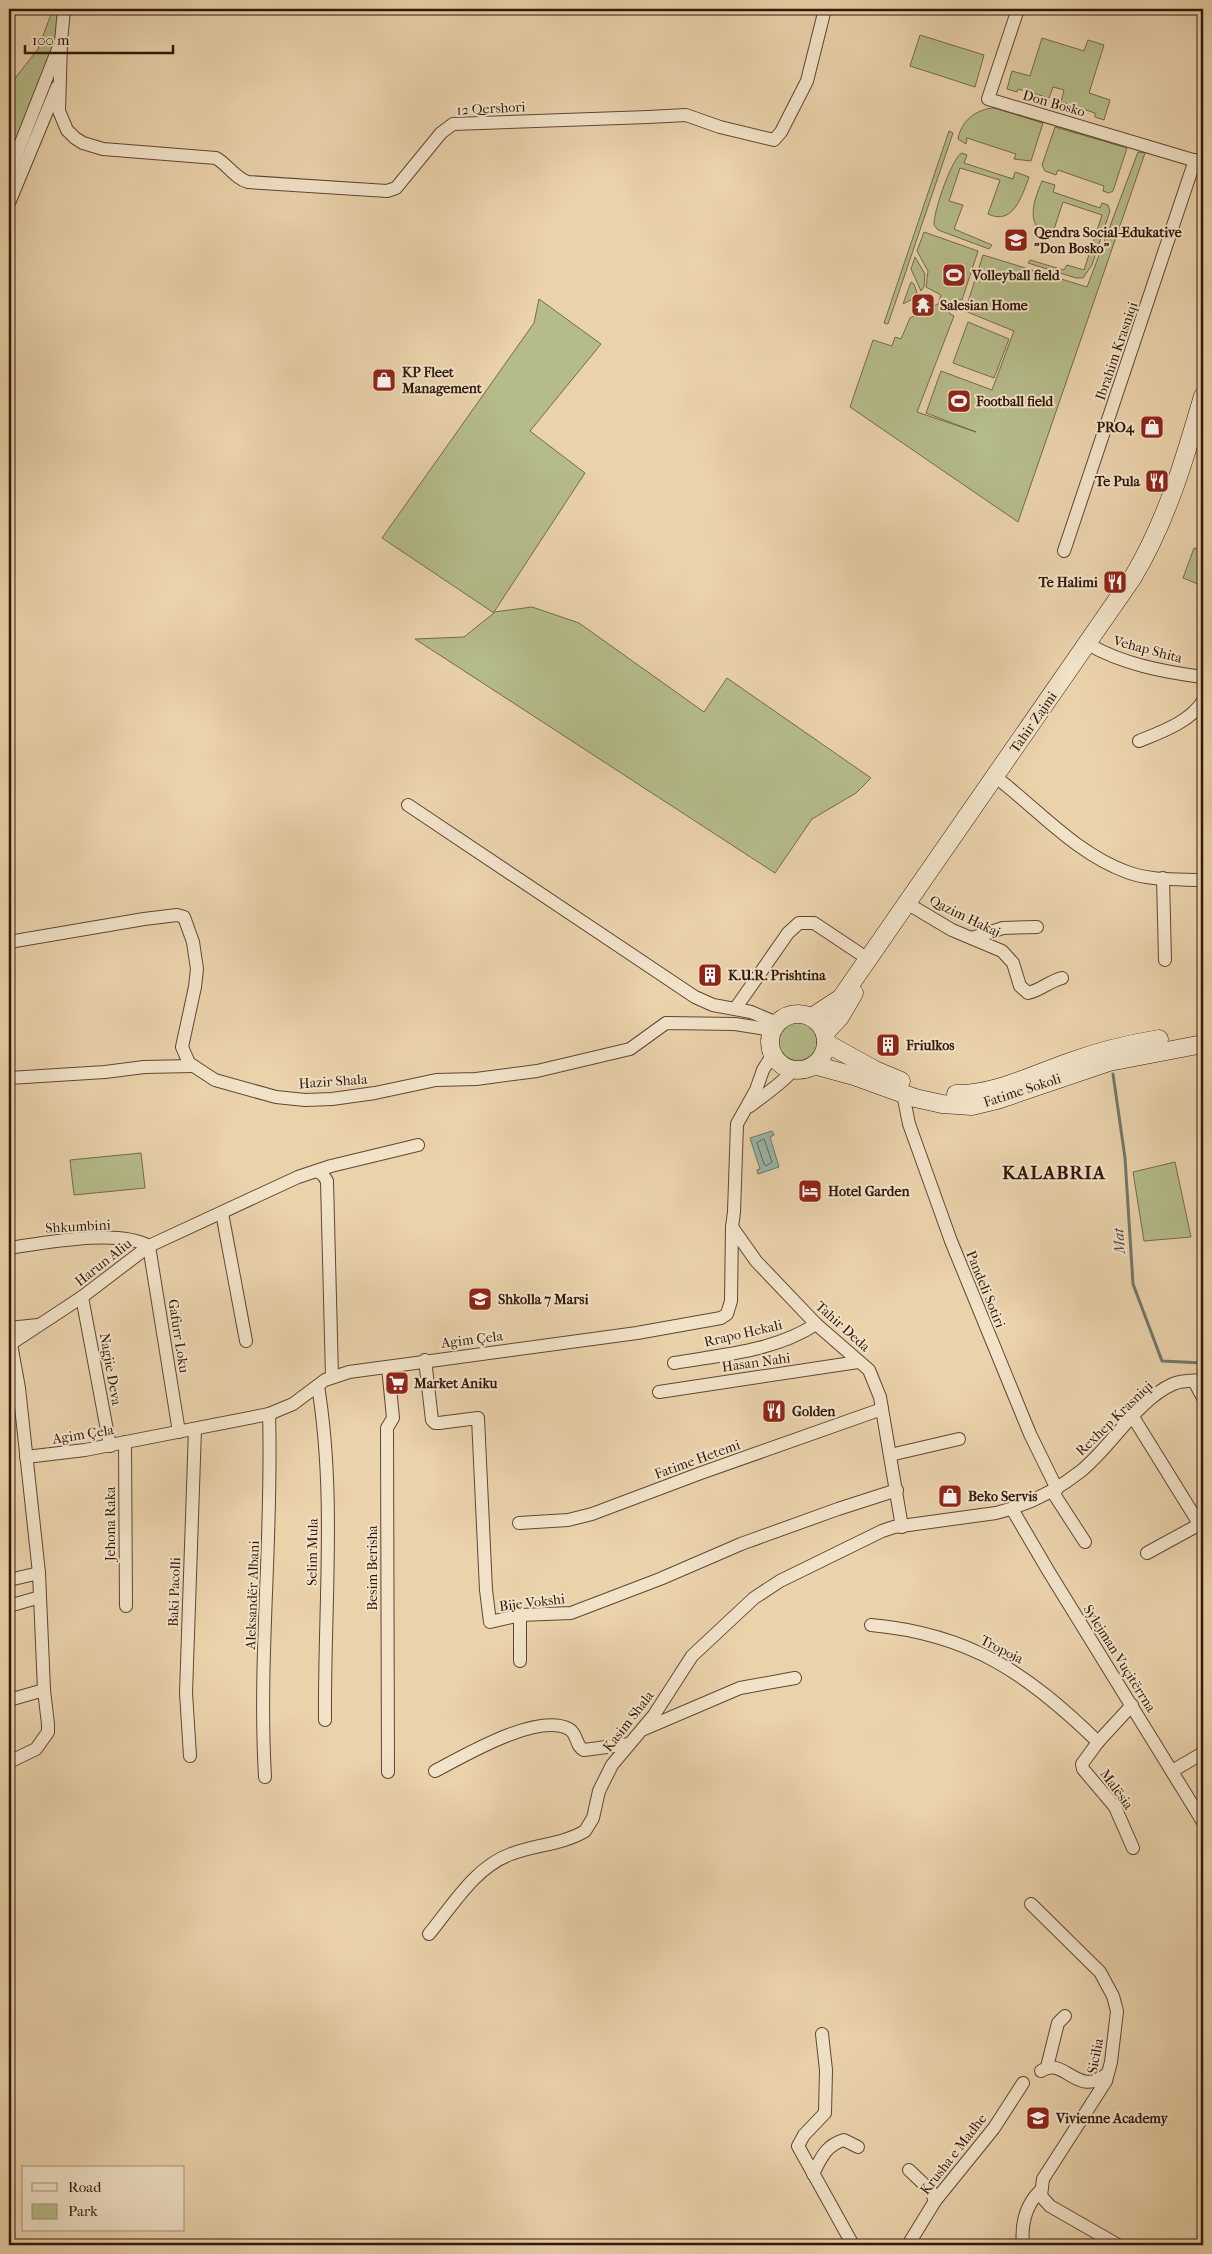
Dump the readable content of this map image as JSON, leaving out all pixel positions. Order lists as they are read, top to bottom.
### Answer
{
  "streets": {
    "street": [
      "Don Bosko",
      "12 Qershori",
      "Ibrahim Krasniqi",
      "Vehap Shita",
      "Tahir Zajmi",
      "Qazim Hakaj",
      "Hazir Shala",
      "Fatime Sokoli",
      "Shkumbini",
      "Harun Aliu",
      "Pandeli Sotiri",
      "Tahir Deda",
      "Rrapo Hekali",
      "Gafurr Loku",
      "Agim Çela",
      "Hasan Nahi",
      "Nagjie Deva",
      "Rexhep Krasniqi",
      "Fatime Hetemi",
      "Jehona Raka",
      "Selim Mula",
      "Besim Berisha",
      "Baki Pacolli",
      "Aleksandër Albani",
      "Bije Vokshi",
      "Tropoja",
      "Sylejman Vuçitërrna",
      "Kasim Shala",
      "Malësia",
      "Sicilia",
      "Krusha e Madhe"
    ]
  },
  "crossings": [
    ["Don Bosko", "Ibrahim Krasniqi"],
    ["Vehap Shita", "Tahir Zajmi"],
    ["Tahir Zajmi", "Qazim Hakaj"],
    ["Tahir Zajmi", "Hazir Shala"],
    ["Tahir Zajmi", "Fatime Sokoli"],
    ["Tahir Zajmi", "Agim Çela"],
    ["Hazir Shala", "Fatime Sokoli"],
    ["Hazir Shala", "Agim Çela"],
    ["Fatime Sokoli", "Pandeli Sotiri"],
    ["Fatime Sokoli", "Agim Çela"],
    ["Shkumbini", "Harun Aliu"],
    ["Shkumbini", "Gafurr Loku"],
    ["Harun Aliu", "Gafurr Loku"],
    ["Harun Aliu", "Nagjie Deva"],
    ["Pandeli Sotiri", "Rexhep Krasniqi"],
    ["Tahir Deda", "Rrapo Hekali"],
    ["Tahir Deda", "Agim Çela"],
    ["Tahir Deda", "Hasan Nahi"],
    ["Tahir Deda", "Rexhep Krasniqi"],
    ["Tahir Deda", "Fatime Hetemi"],
    ["Tahir Deda", "Bije Vokshi"],
    ["Tahir Deda", "Kasim Shala"],
    ["Gafurr Loku", "Agim Çela"],
    ["Agim Çela", "Nagjie Deva"],
    ["Agim Çela", "Jehona Raka"],
    ["Agim Çela", "Selim Mula"],
    ["Agim Çela", "Besim Berisha"],
    ["Agim Çela", "Baki Pacolli"],
    ["Agim Çela", "Aleksandër Albani"],
    ["Agim Çela", "Bije Vokshi"],
    ["Rexhep Krasniqi", "Sylejman Vuçitërrna"],
    ["Rexhep Krasniqi", "Kasim Shala"],
    ["Tropoja", "Malësia"],
    ["Sylejman Vuçitërrna", "Malësia"]
  ],
  "districts": ["KALABRIA"],
  "water": ["Mat"],
  "places": {
    "school or university": ["Qendra Social-Edukative \"Don Bosko\"", "Shkolla 7 Marsi", "Vivienne Academy"],
    "sports": ["Volleyball field", "Football field"],
    "temple": ["Salesian Home"],
    "shop": ["KP Fleet Management", "PRO4", "Beko Servis"],
    "restaurant": ["Te Pula", "Te Halimi", "Golden"],
    "building": ["K.U.R. Prishtina", "Friulkos"],
    "hotel": ["Hotel Garden"],
    "supermarket": ["Market Aniku"]
  },
  "legend": ["Road", "Park"],
  "scale_bar": "100 m"
}
